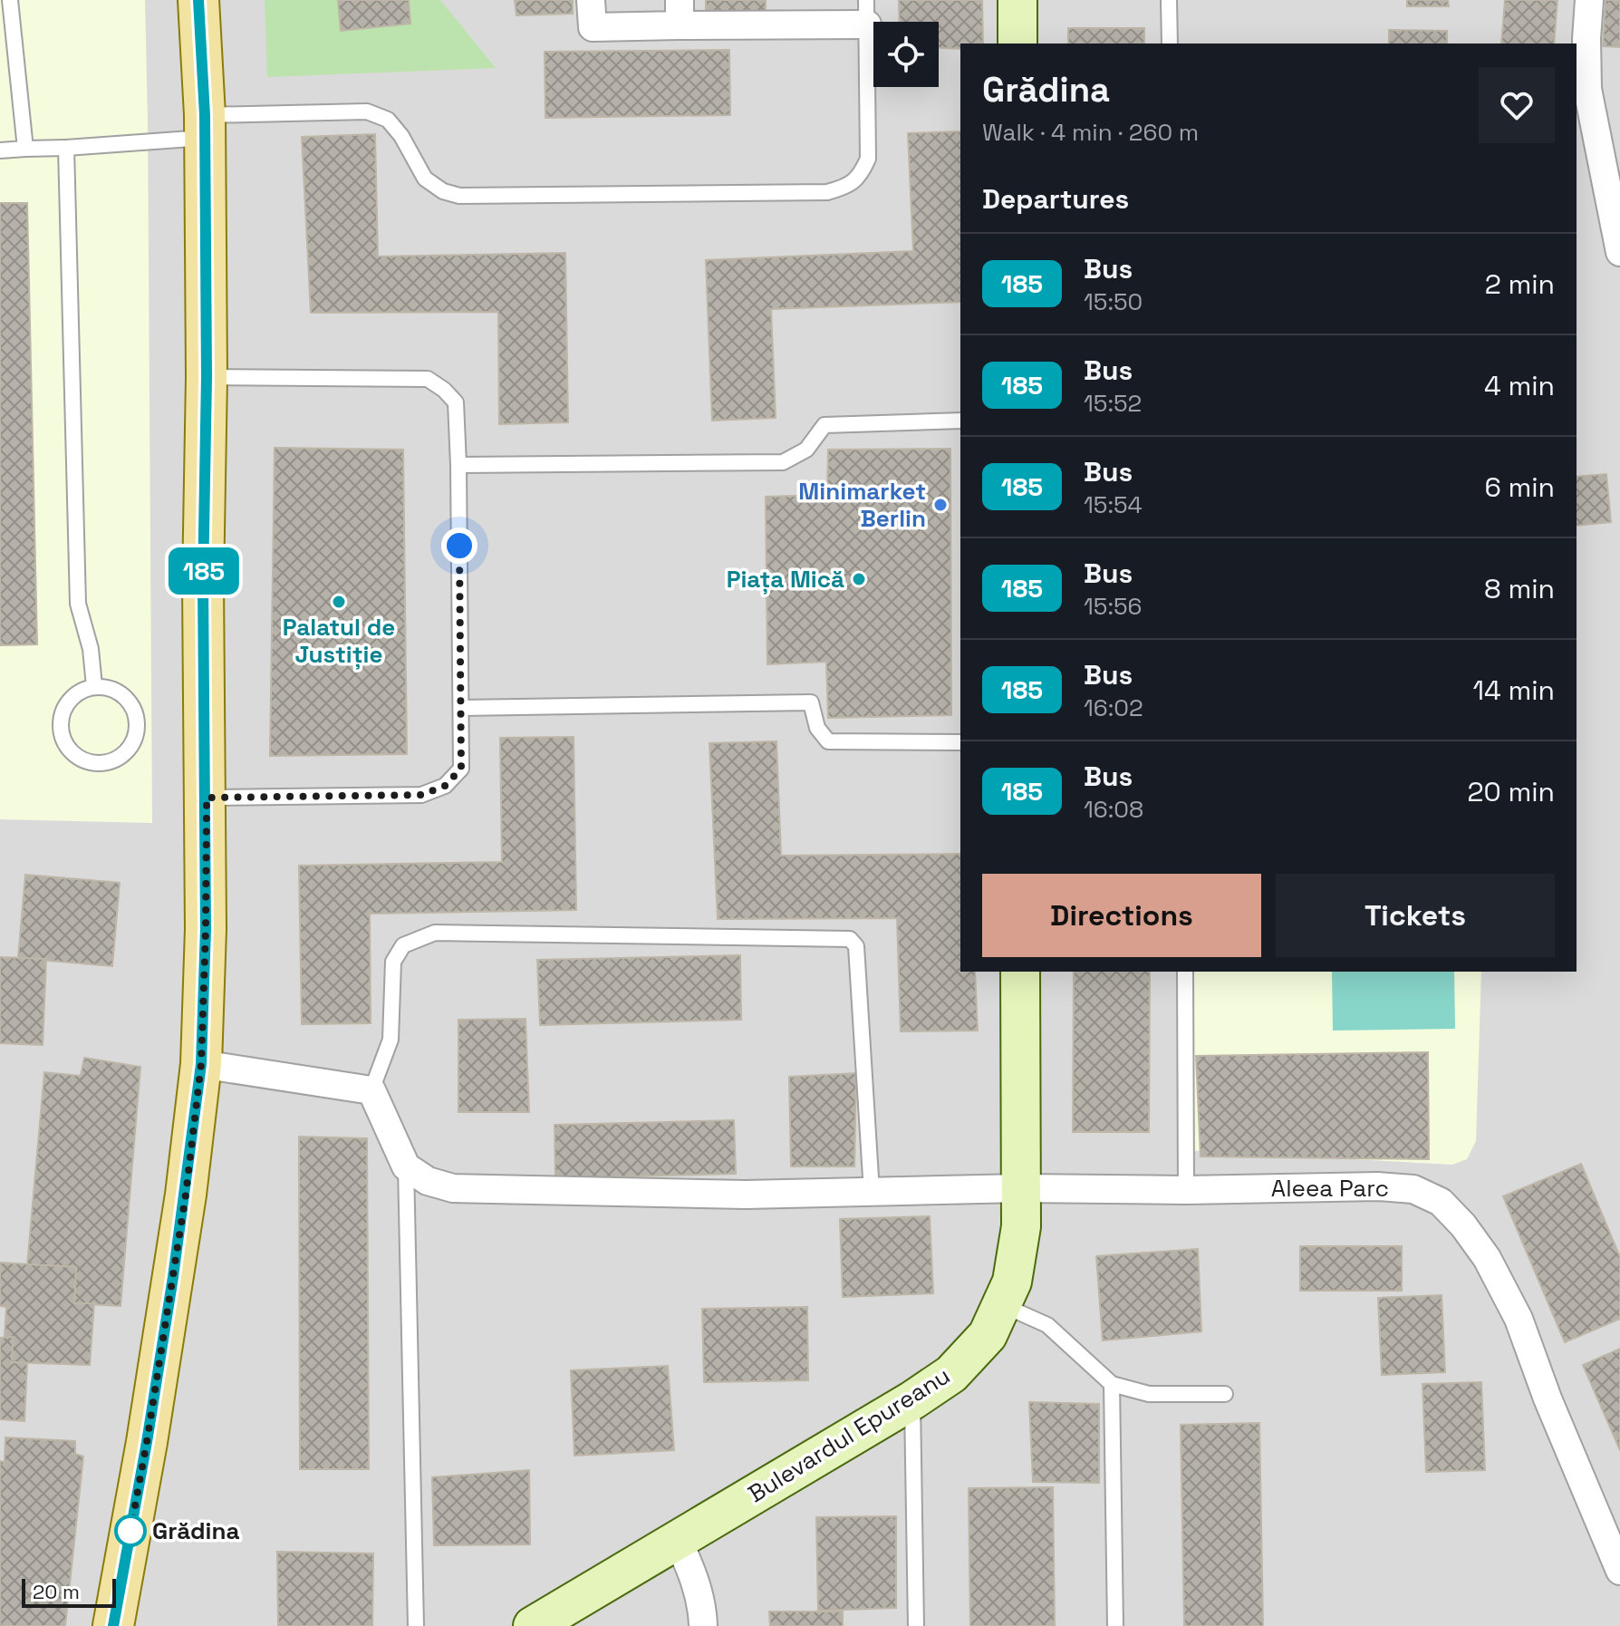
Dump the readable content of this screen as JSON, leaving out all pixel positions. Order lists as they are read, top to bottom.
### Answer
{
  "streets": {
    "main road": ["Bulevardul Epureanu"],
    "street": ["Aleea Parc"]
  },
  "crossings": [
    ["Aleea Parc", "Bulevardul Epureanu"]
  ],
  "places": [
    "Minimarket Berlin",
    "Piața Mică",
    "Palatul de Justiție",
    "Grădina"
  ],
  "lines": ["bus line 185"],
  "scale_bar": "20 m",
  "page": {
    "on_map": "185",
    "heading": [
      ["Grădina", "Walk · 4 min · 260 m"],
      "Departures"
    ],
    "list": [
      {
        "mark": "185",
        "name": "Bus",
        "note": "15:50",
        "value": "2 min"
      },
      {
        "mark": "185",
        "name": "Bus",
        "note": "15:52",
        "value": "4 min"
      },
      {
        "mark": "185",
        "name": "Bus",
        "note": "15:54",
        "value": "6 min"
      },
      {
        "mark": "185",
        "name": "Bus",
        "note": "15:56",
        "value": "8 min"
      },
      {
        "mark": "185",
        "name": "Bus",
        "note": "16:02",
        "value": "14 min"
      },
      {
        "mark": "185",
        "name": "Bus",
        "note": "16:08",
        "value": "20 min"
      }
    ],
    "buttons": ["Directions", "Tickets"],
    "scale": "20 m"
  }
}
